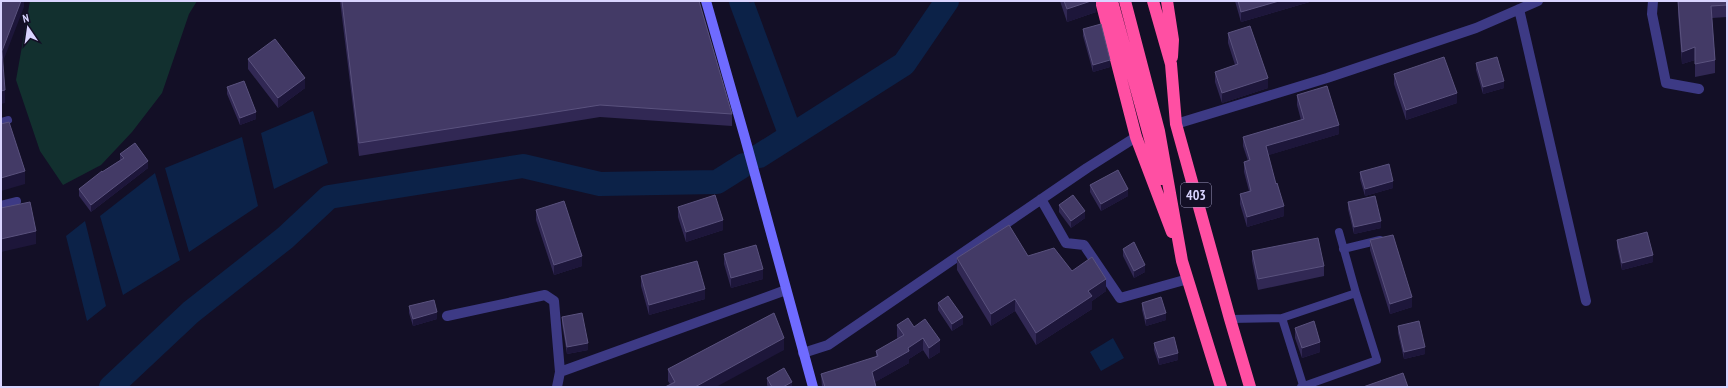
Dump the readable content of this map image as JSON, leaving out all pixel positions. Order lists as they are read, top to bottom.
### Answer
{
  "streets": {
    "highway": ["403"]
  },
  "north": "top"
}
